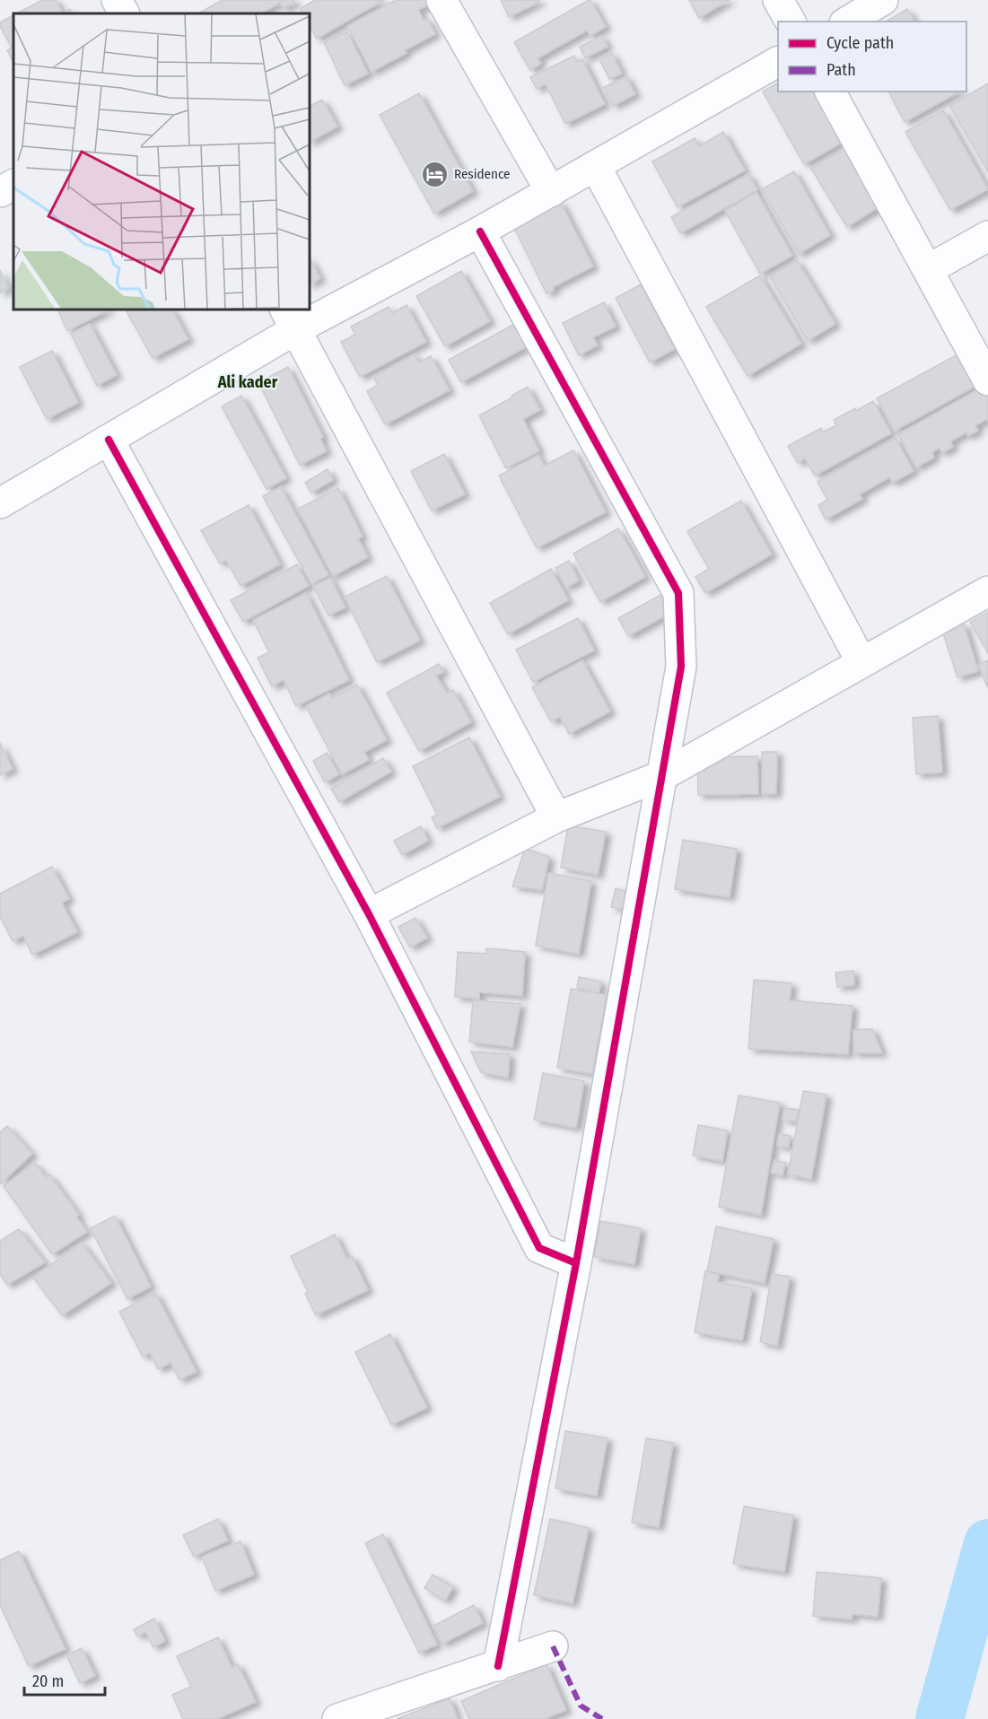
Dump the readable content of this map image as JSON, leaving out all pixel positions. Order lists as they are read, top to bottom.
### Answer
{
  "districts": ["Ali kader"],
  "places": {
    "hotel": ["Residence"]
  },
  "legend": ["Cycle path", "Path"],
  "scale_bar": "20 m"
}
